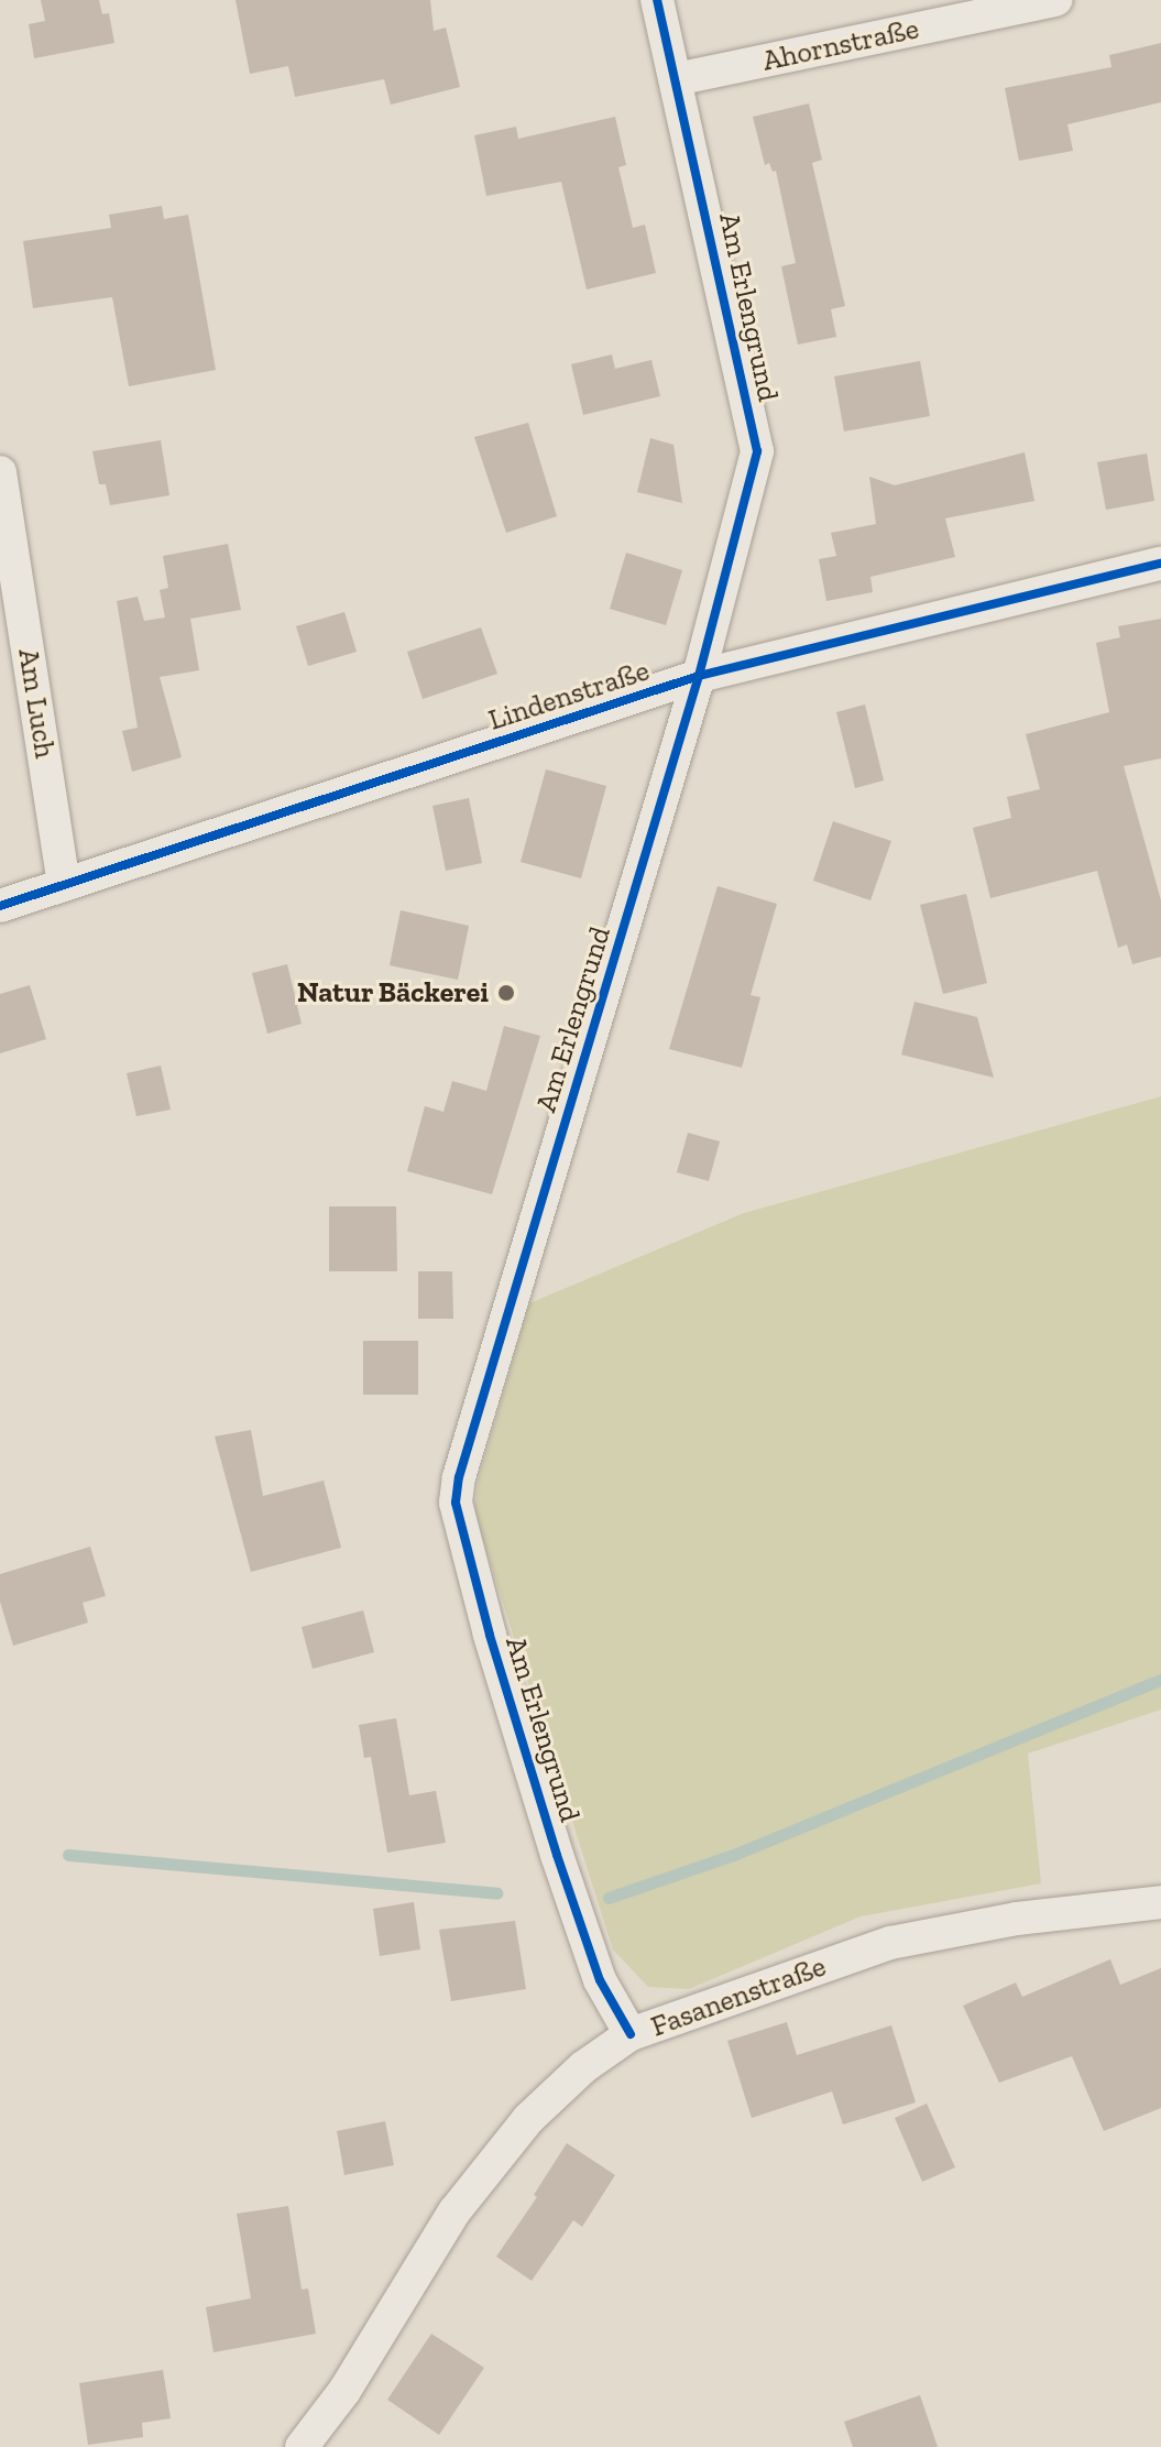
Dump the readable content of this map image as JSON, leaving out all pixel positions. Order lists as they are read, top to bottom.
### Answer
{
  "streets": {
    "street": [
      "Ahornstraße",
      "Am Erlengrund",
      "Lindenstraße",
      "Am Luch",
      "Fasanenstraße"
    ]
  },
  "crossings": [
    ["Ahornstraße", "Am Erlengrund"],
    ["Am Erlengrund", "Lindenstraße"],
    ["Am Erlengrund", "Fasanenstraße"],
    ["Lindenstraße", "Am Luch"]
  ],
  "places": ["Natur Bäckerei"]
}
